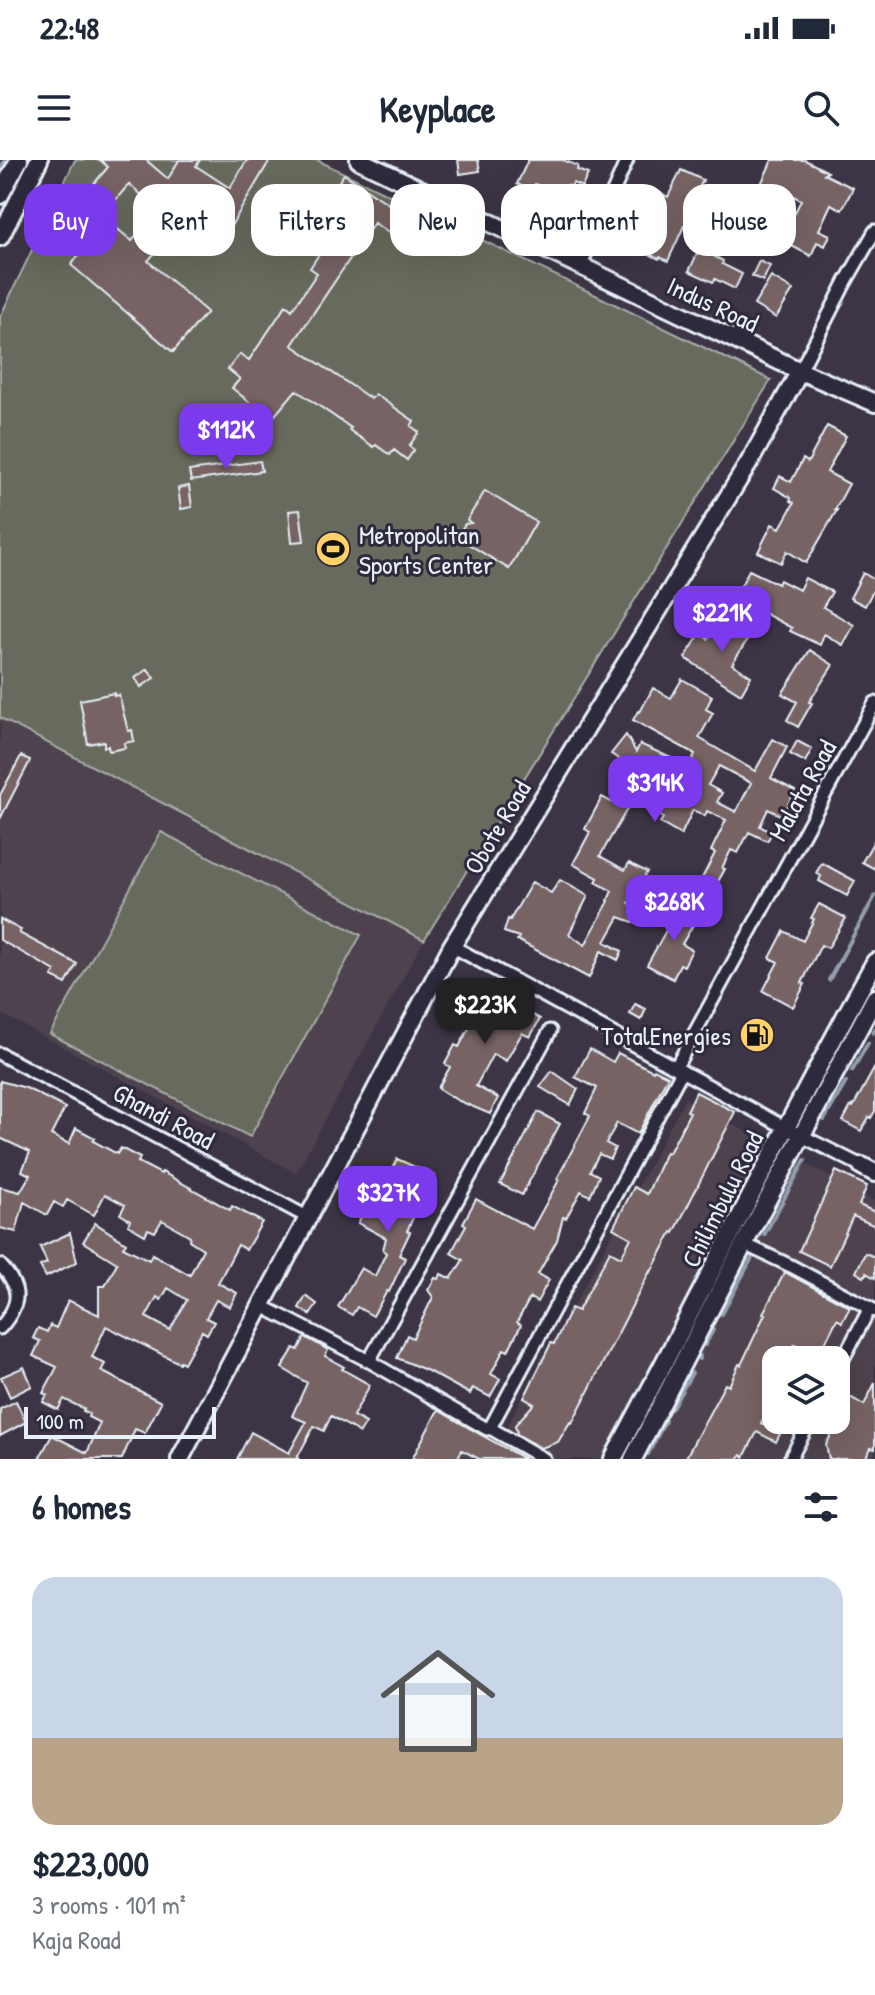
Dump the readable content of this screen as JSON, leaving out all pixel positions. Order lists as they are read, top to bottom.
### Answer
{
  "streets": {
    "street": [
      "Indus Road",
      "Malata Road",
      "Obote Road",
      "Ghandi Road",
      "Chilimbulu Road"
    ]
  },
  "crossings": [
    ["Indus Road", "Obote Road"],
    ["Obote Road", "Ghandi Road"]
  ],
  "places": {
    "sports": ["Metropolitan Sports Center"],
    "fuel station": ["TotalEnergies"]
  },
  "scale_bar": "100 m",
  "page": {
    "status": "22:48",
    "header": "Keyplace",
    "chip": [
      "Buy",
      "Rent",
      "Filters",
      "New",
      "Apartment",
      "House"
    ],
    "price": [
      "$112K",
      "$221K",
      "$314K",
      "$268K",
      "$223K",
      "$327K"
    ],
    "scale": "100 m",
    "heading": "6 homes",
    "list": [
      {
        "name": "$223,000",
        "note": "3 rooms · 101 m² · Kaja Road"
      }
    ]
  }
}
